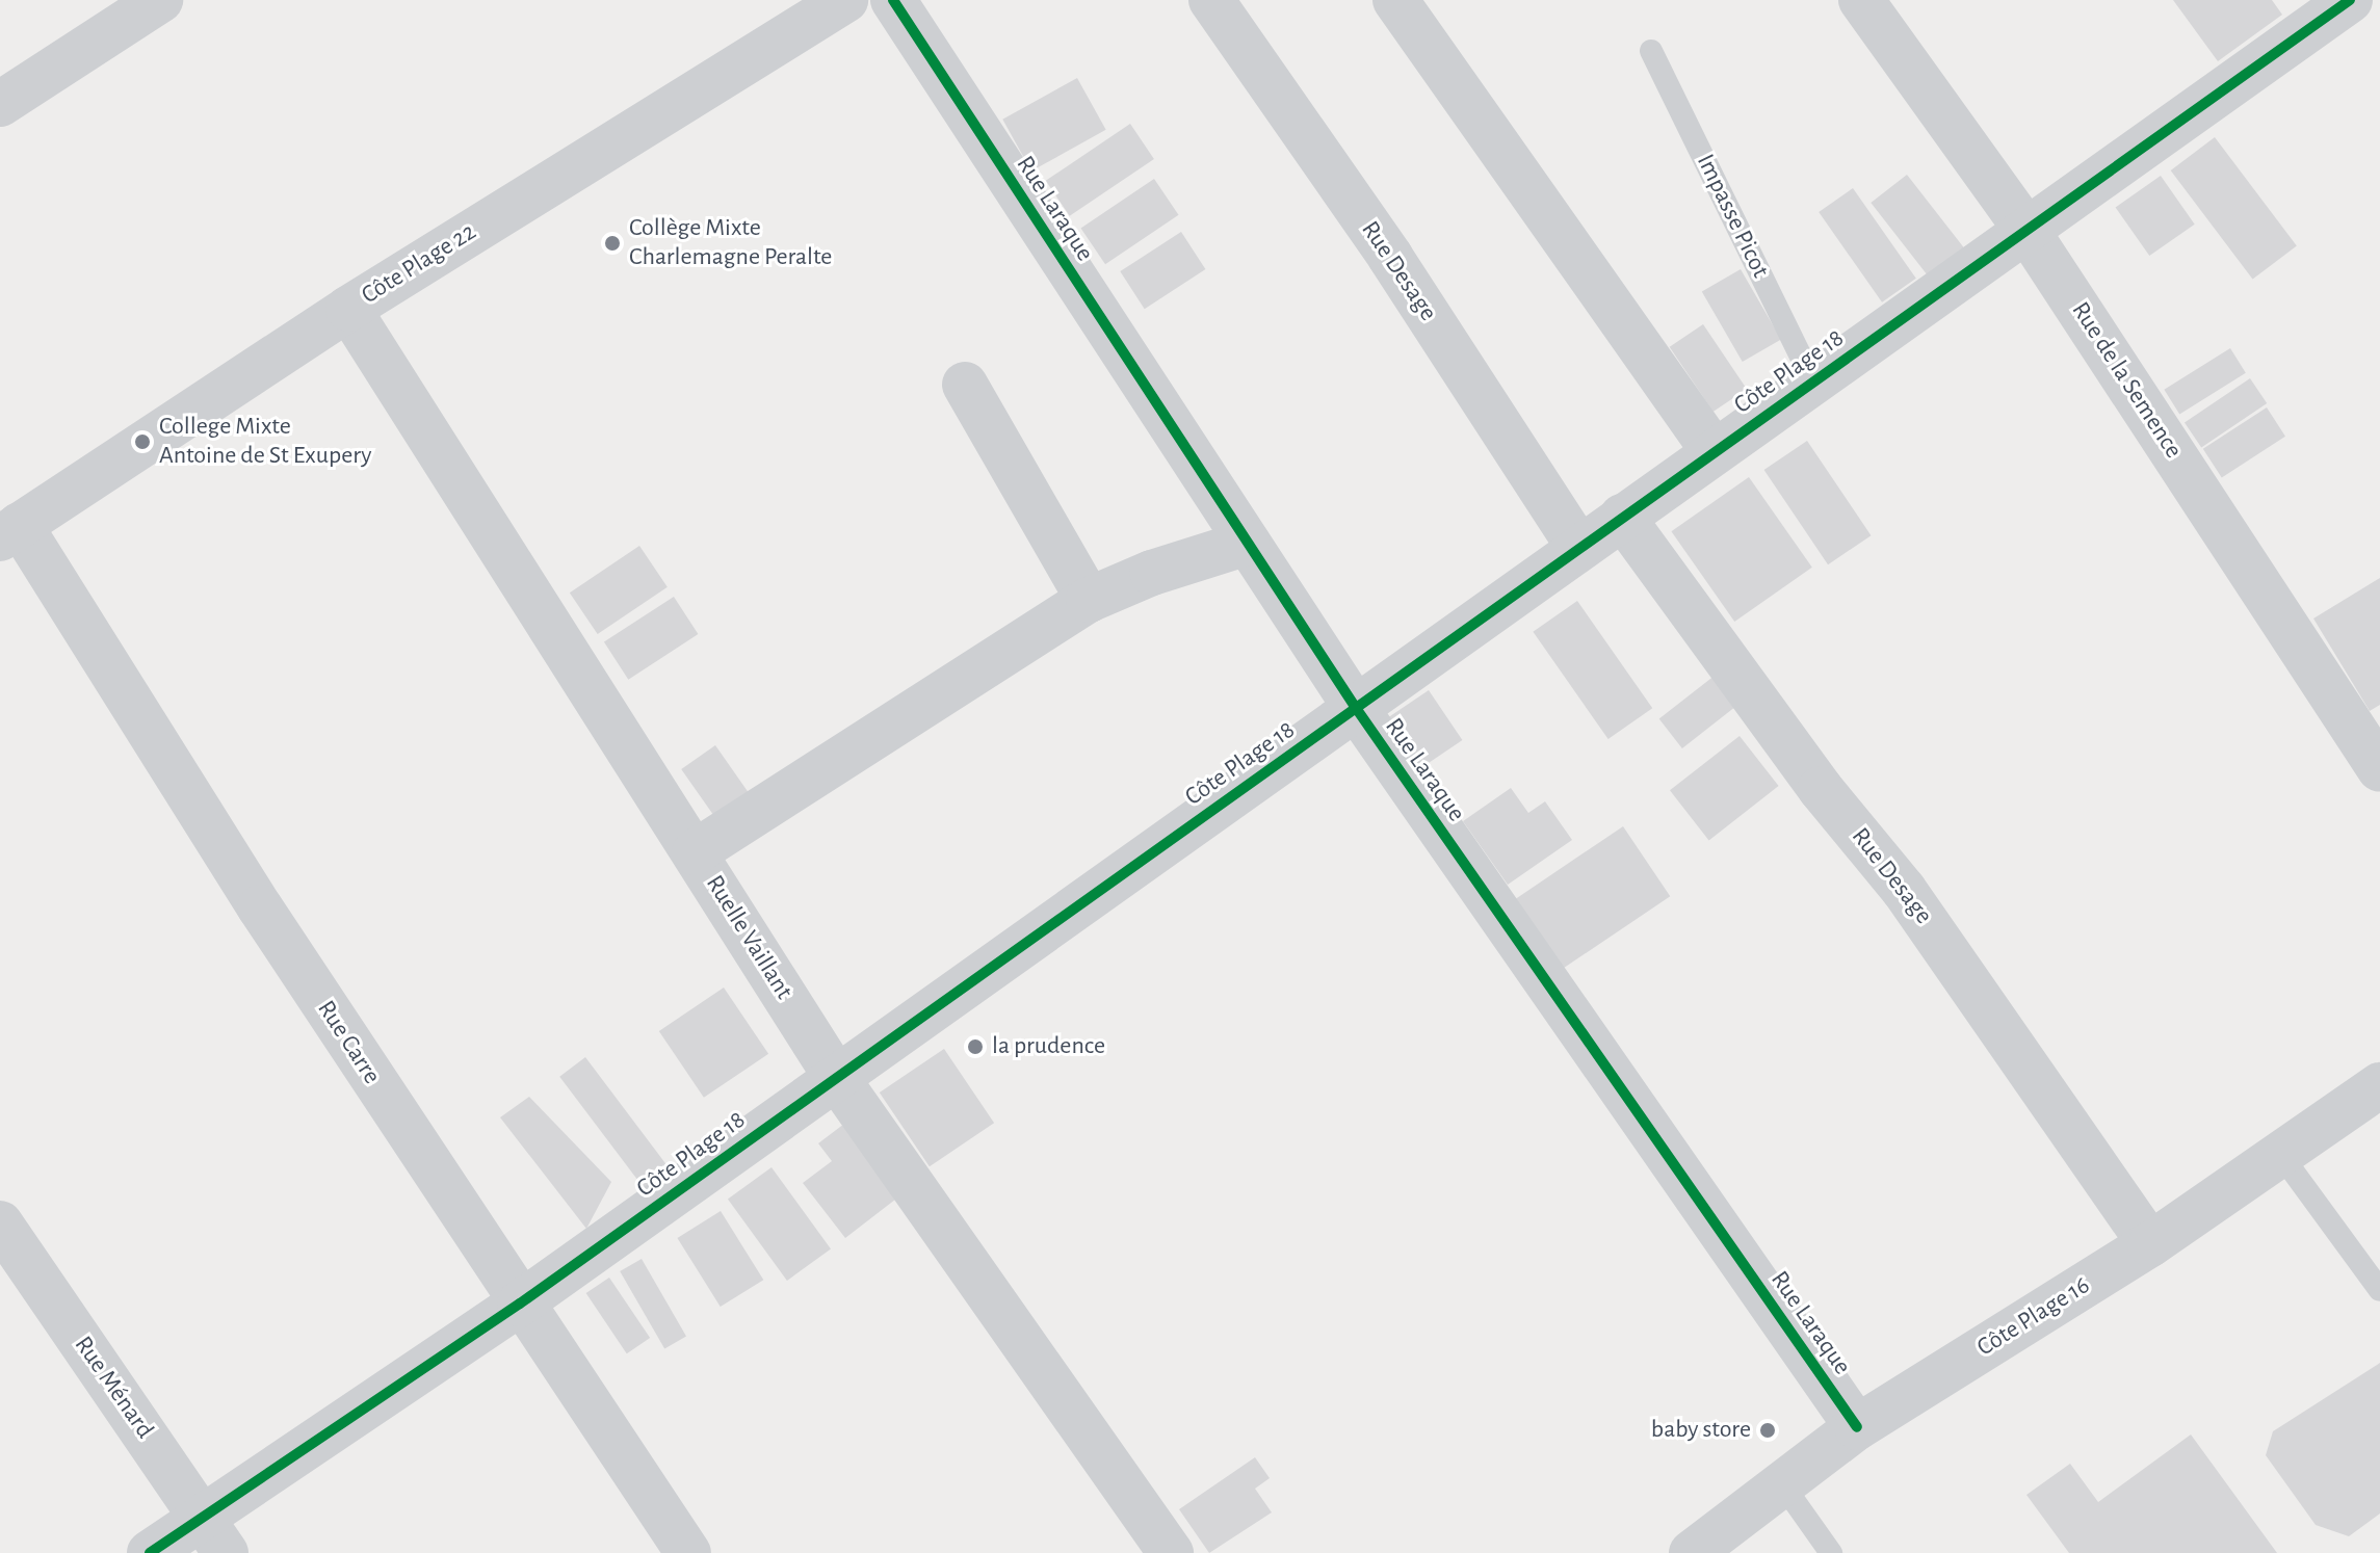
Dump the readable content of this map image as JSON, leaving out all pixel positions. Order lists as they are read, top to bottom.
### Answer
{
  "streets": {
    "street": [
      "Rue Laraque",
      "Côte Plage 22",
      "Rue Desage",
      "Côte Plage 18",
      "Rue de la Semence",
      "Ruelle Vaillant",
      "Rue Carre",
      "Côte Plage 16",
      "Rue Ménard"
    ],
    "lane": ["Impasse Picot"]
  },
  "crossings": [
    ["Rue Laraque", "Côte Plage 18"],
    ["Rue Laraque", "Côte Plage 16"],
    ["Impasse Picot", "Côte Plage 18"],
    ["Côte Plage 22", "Ruelle Vaillant"],
    ["Côte Plage 22", "Rue Carre"],
    ["Rue Desage", "Côte Plage 18"],
    ["Rue Desage", "Côte Plage 16"],
    ["Côte Plage 18", "Rue de la Semence"],
    ["Côte Plage 18", "Ruelle Vaillant"],
    ["Côte Plage 18", "Rue Carre"],
    ["Côte Plage 18", "Rue Ménard"]
  ],
  "places": [
    "Collège Mixte Charlemagne Peralte",
    "College Mixte Antoine de St Exupery",
    "la prudence",
    "baby store"
  ]
}
